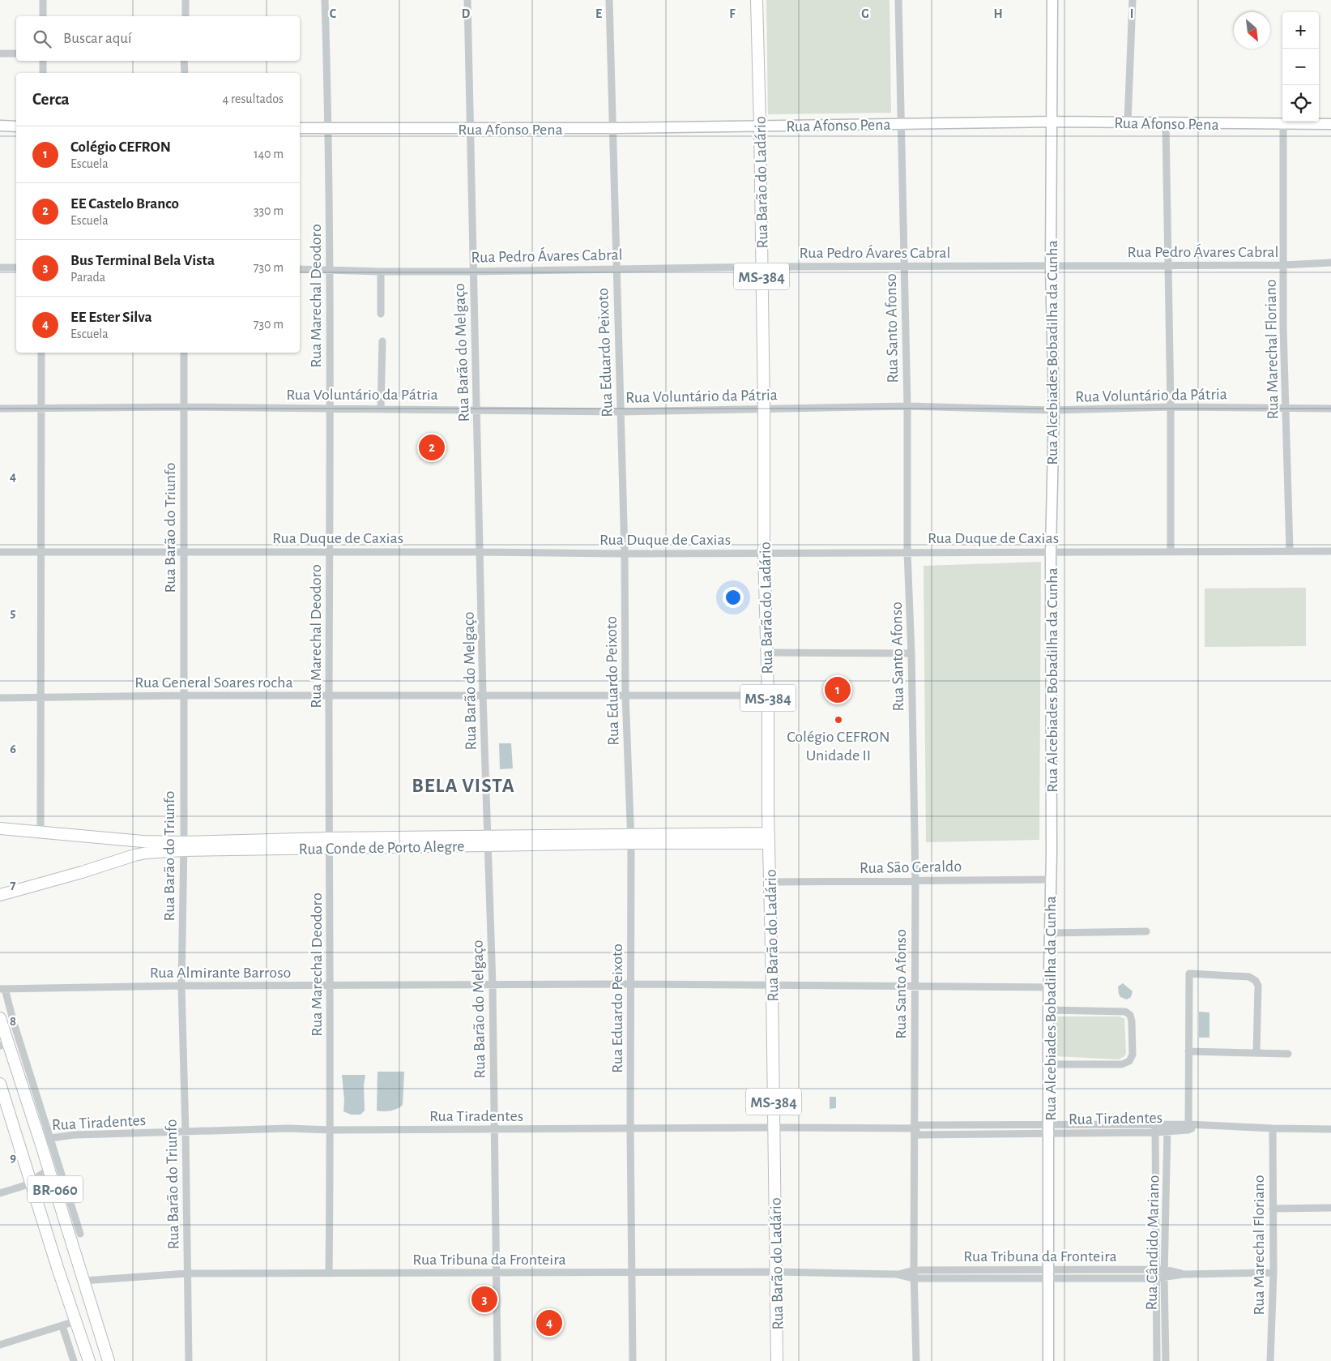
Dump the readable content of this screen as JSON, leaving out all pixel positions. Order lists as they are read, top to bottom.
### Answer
{
  "streets": {
    "main road": [
      "Rua Barão do Ladário",
      "MS-384",
      "Rua Conde de Porto Alegre",
      "BR-060"
    ],
    "street": [
      "Rua Afonso Pena",
      "Rua Pedro Ávares Cabral",
      "Rua Marechal Deodoro",
      "Rua Santo Afonso",
      "Rua Marechal Floriano",
      "Rua Barão do Melgaço",
      "Rua Eduardo Peixoto",
      "Rua Alcebiades Bobadilha da Cunha",
      "Rua Voluntário da Pátria",
      "Rua Barão do Triunfo",
      "Rua Duque de Caxias",
      "Rua General Soares rocha",
      "Rua São Geraldo",
      "Rua Almirante Barroso",
      "Rua Tiradentes",
      "Rua Cândido Mariano",
      "Rua Tribuna da Fronteira"
    ]
  },
  "crossings": [
    ["Rua Afonso Pena", "Rua Barão do Ladário"],
    ["Rua Afonso Pena", "Rua Marechal Deodoro"],
    ["Rua Afonso Pena", "Rua Santo Afonso"],
    ["Rua Afonso Pena", "Rua Marechal Floriano"],
    ["Rua Afonso Pena", "Rua Barão do Melgaço"],
    ["Rua Afonso Pena", "Rua Eduardo Peixoto"],
    ["Rua Afonso Pena", "Rua Alcebiades Bobadilha da Cunha"],
    ["Rua Barão do Ladário", "Rua Pedro Ávares Cabral"],
    ["Rua Barão do Ladário", "Rua Voluntário da Pátria"],
    ["Rua Barão do Ladário", "Rua Duque de Caxias"],
    ["Rua Barão do Ladário", "Rua General Soares rocha"],
    ["Rua Barão do Ladário", "Rua Conde de Porto Alegre"],
    ["Rua Barão do Ladário", "Rua São Geraldo"],
    ["Rua Barão do Ladário", "Rua Almirante Barroso"],
    ["Rua Barão do Ladário", "Rua Tiradentes"],
    ["Rua Barão do Ladário", "Rua Tribuna da Fronteira"],
    ["Rua Pedro Ávares Cabral", "Rua Marechal Deodoro"],
    ["Rua Pedro Ávares Cabral", "Rua Santo Afonso"],
    ["Rua Pedro Ávares Cabral", "Rua Marechal Floriano"],
    ["Rua Pedro Ávares Cabral", "Rua Barão do Melgaço"],
    ["Rua Pedro Ávares Cabral", "Rua Eduardo Peixoto"],
    ["Rua Pedro Ávares Cabral", "Rua Alcebiades Bobadilha da Cunha"],
    ["Rua Marechal Deodoro", "Rua Voluntário da Pátria"],
    ["Rua Marechal Deodoro", "Rua Duque de Caxias"],
    ["Rua Marechal Deodoro", "Rua General Soares rocha"],
    ["Rua Marechal Deodoro", "Rua Conde de Porto Alegre"],
    ["Rua Marechal Deodoro", "Rua Almirante Barroso"],
    ["Rua Marechal Deodoro", "Rua Tiradentes"],
    ["Rua Marechal Deodoro", "Rua Tribuna da Fronteira"],
    ["Rua Santo Afonso", "Rua Voluntário da Pátria"],
    ["Rua Santo Afonso", "Rua Duque de Caxias"],
    ["Rua Santo Afonso", "Rua São Geraldo"],
    ["Rua Santo Afonso", "Rua Almirante Barroso"],
    ["Rua Santo Afonso", "Rua Tiradentes"],
    ["Rua Santo Afonso", "Rua Tribuna da Fronteira"],
    ["Rua Marechal Floriano", "Rua Voluntário da Pátria"],
    ["Rua Marechal Floriano", "Rua Duque de Caxias"],
    ["Rua Marechal Floriano", "Rua Tiradentes"],
    ["Rua Marechal Floriano", "Rua Tribuna da Fronteira"],
    ["Rua Barão do Melgaço", "Rua Voluntário da Pátria"],
    ["Rua Barão do Melgaço", "Rua Duque de Caxias"],
    ["Rua Barão do Melgaço", "Rua General Soares rocha"],
    ["Rua Barão do Melgaço", "Rua Conde de Porto Alegre"],
    ["Rua Barão do Melgaço", "Rua Almirante Barroso"],
    ["Rua Barão do Melgaço", "Rua Tiradentes"],
    ["Rua Barão do Melgaço", "Rua Tribuna da Fronteira"],
    ["Rua Eduardo Peixoto", "Rua Voluntário da Pátria"],
    ["Rua Eduardo Peixoto", "Rua Duque de Caxias"],
    ["Rua Eduardo Peixoto", "Rua General Soares rocha"],
    ["Rua Eduardo Peixoto", "Rua Conde de Porto Alegre"],
    ["Rua Eduardo Peixoto", "Rua Almirante Barroso"],
    ["Rua Eduardo Peixoto", "Rua Tiradentes"],
    ["Rua Eduardo Peixoto", "Rua Tribuna da Fronteira"],
    ["Rua Alcebiades Bobadilha da Cunha", "Rua Voluntário da Pátria"],
    ["Rua Alcebiades Bobadilha da Cunha", "Rua Duque de Caxias"],
    ["Rua Alcebiades Bobadilha da Cunha", "Rua São Geraldo"],
    ["Rua Alcebiades Bobadilha da Cunha", "Rua Almirante Barroso"],
    ["Rua Alcebiades Bobadilha da Cunha", "Rua Tiradentes"],
    ["Rua Alcebiades Bobadilha da Cunha", "Rua Tribuna da Fronteira"],
    ["Rua Voluntário da Pátria", "Rua Barão do Triunfo"],
    ["Rua Barão do Triunfo", "Rua Duque de Caxias"],
    ["Rua Barão do Triunfo", "Rua General Soares rocha"],
    ["Rua Barão do Triunfo", "Rua Conde de Porto Alegre"],
    ["Rua Barão do Triunfo", "Rua Almirante Barroso"],
    ["Rua Barão do Triunfo", "Rua Tiradentes"],
    ["Rua Barão do Triunfo", "Rua Tribuna da Fronteira"],
    ["Rua Tiradentes", "BR-060"],
    ["Rua Tiradentes", "Rua Cândido Mariano"],
    ["BR-060", "Rua Tribuna da Fronteira"],
    ["Rua Cândido Mariano", "Rua Tribuna da Fronteira"]
  ],
  "districts": ["BELA VISTA"],
  "places": ["Colégio CEFRON Unidade II"],
  "north": "bottom right",
  "page": {
    "map_buttons": ["+", "−"],
    "search": "Buscar aquí",
    "heading": ["Cerca", "4 resultados"],
    "list": [
      {
        "mark": "1",
        "name": "Colégio CEFRON",
        "note": "Escuela",
        "value": "140 m"
      },
      {
        "mark": "2",
        "name": "EE Castelo Branco",
        "note": "Escuela",
        "value": "330 m"
      },
      {
        "mark": "3",
        "name": "Bus Terminal Bela Vista",
        "note": "Parada",
        "value": "730 m"
      },
      {
        "mark": "4",
        "name": "EE Ester Silva",
        "note": "Escuela",
        "value": "730 m"
      }
    ],
    "pins": [
      "2",
      "1",
      "3",
      "4"
    ]
  },
  "grid": {
    "columns": [
      "C",
      "D",
      "E",
      "F",
      "G",
      "H",
      "I"
    ],
    "rows": [
      "4",
      "5",
      "6",
      "7",
      "8",
      "9"
    ]
  }
}
